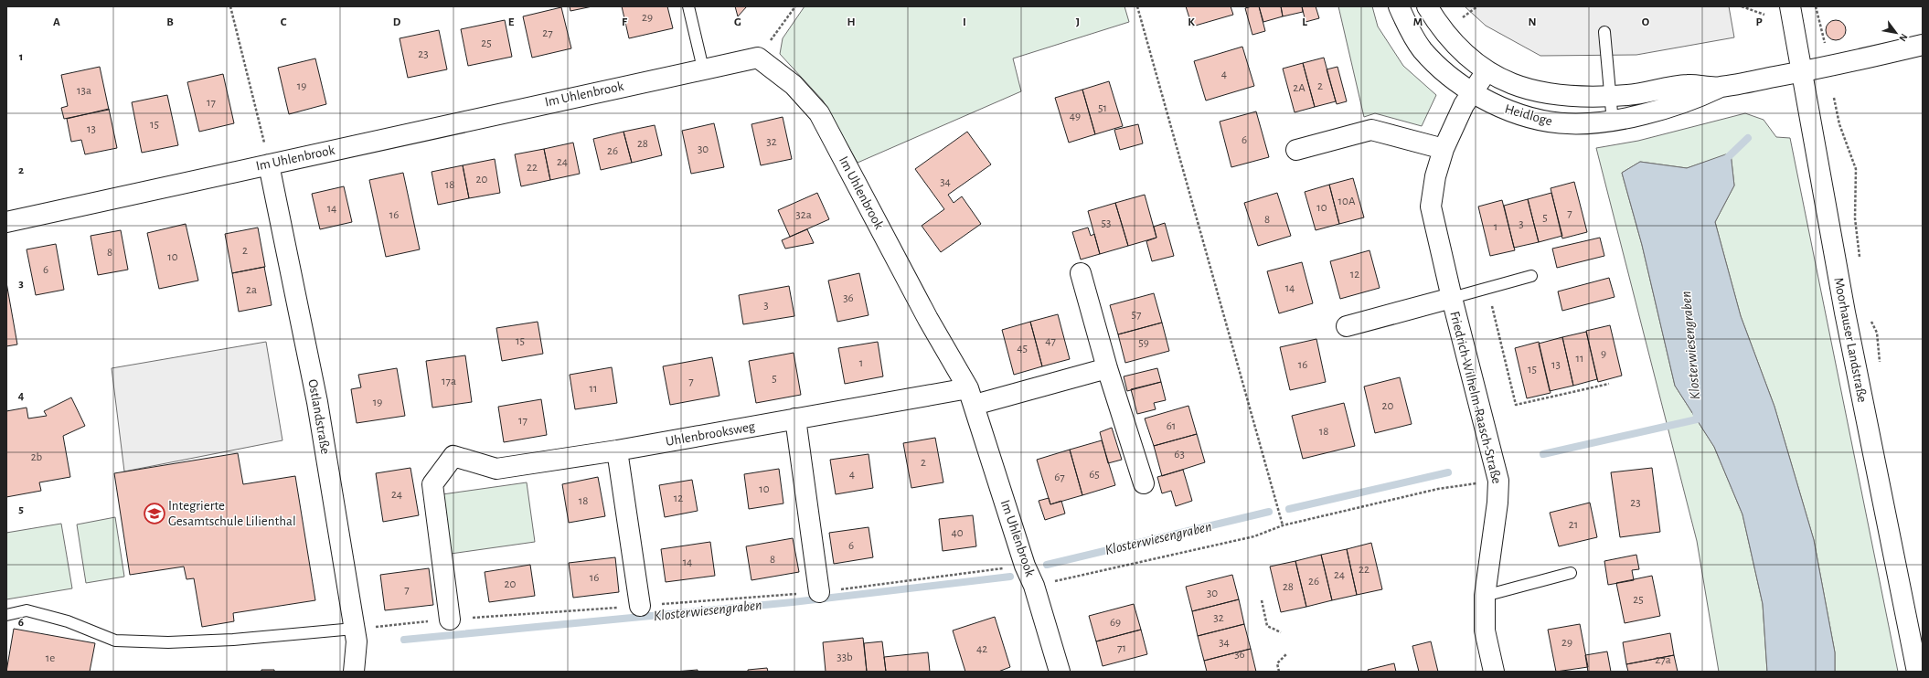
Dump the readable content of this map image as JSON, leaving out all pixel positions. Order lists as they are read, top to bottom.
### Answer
{
  "streets": {
    "street": [
      "Im Uhlenbrook",
      "Heidloge",
      "Moorhauser Landstraße",
      "Friedrich-Wilhelm-Raasch-Straße",
      "Ostlandstraße",
      "Uhlenbrooksweg"
    ]
  },
  "crossings": [
    ["Im Uhlenbrook", "Ostlandstraße"],
    ["Im Uhlenbrook", "Uhlenbrooksweg"],
    ["Heidloge", "Moorhauser Landstraße"],
    ["Heidloge", "Friedrich-Wilhelm-Raasch-Straße"]
  ],
  "water": ["Klosterwiesengraben"],
  "places": {
    "school or university": ["Integrierte Gesamtschule Lilienthal"]
  },
  "house_numbers": [
    "29",
    "27",
    "25",
    "23",
    "4",
    "19",
    "2",
    "2A",
    "13a",
    "17",
    "51",
    "49",
    "15",
    "13",
    "6",
    "32",
    "28",
    "30",
    "26",
    "24",
    "22",
    "20",
    "34",
    "18",
    "10A",
    "10",
    "14",
    "7",
    "16",
    "32a",
    "5",
    "8",
    "53",
    "3",
    "1",
    "2",
    "8",
    "10",
    "6",
    "12",
    "14",
    "2a",
    "36",
    "3",
    "57",
    "15",
    "47",
    "59",
    "45",
    "9",
    "11",
    "1",
    "16",
    "13",
    "15",
    "5",
    "17a",
    "7",
    "11",
    "19",
    "20",
    "17",
    "61",
    "18",
    "63",
    "2b",
    "2",
    "4",
    "65",
    "67",
    "10",
    "24",
    "12",
    "18",
    "23",
    "21",
    "40",
    "6",
    "8",
    "14",
    "22",
    "24",
    "16",
    "26",
    "20",
    "28",
    "7",
    "30",
    "25",
    "32",
    "69",
    "34",
    "29",
    "71",
    "42",
    "36",
    "33b",
    "1e",
    "27a"
  ],
  "north": "bottom right",
  "grid": {
    "columns": [
      "A",
      "B",
      "C",
      "D",
      "E",
      "F",
      "G",
      "H",
      "I",
      "J",
      "K",
      "L",
      "M",
      "N",
      "O",
      "P"
    ],
    "rows": [
      "1",
      "2",
      "3",
      "4",
      "5",
      "6"
    ]
  }
}
